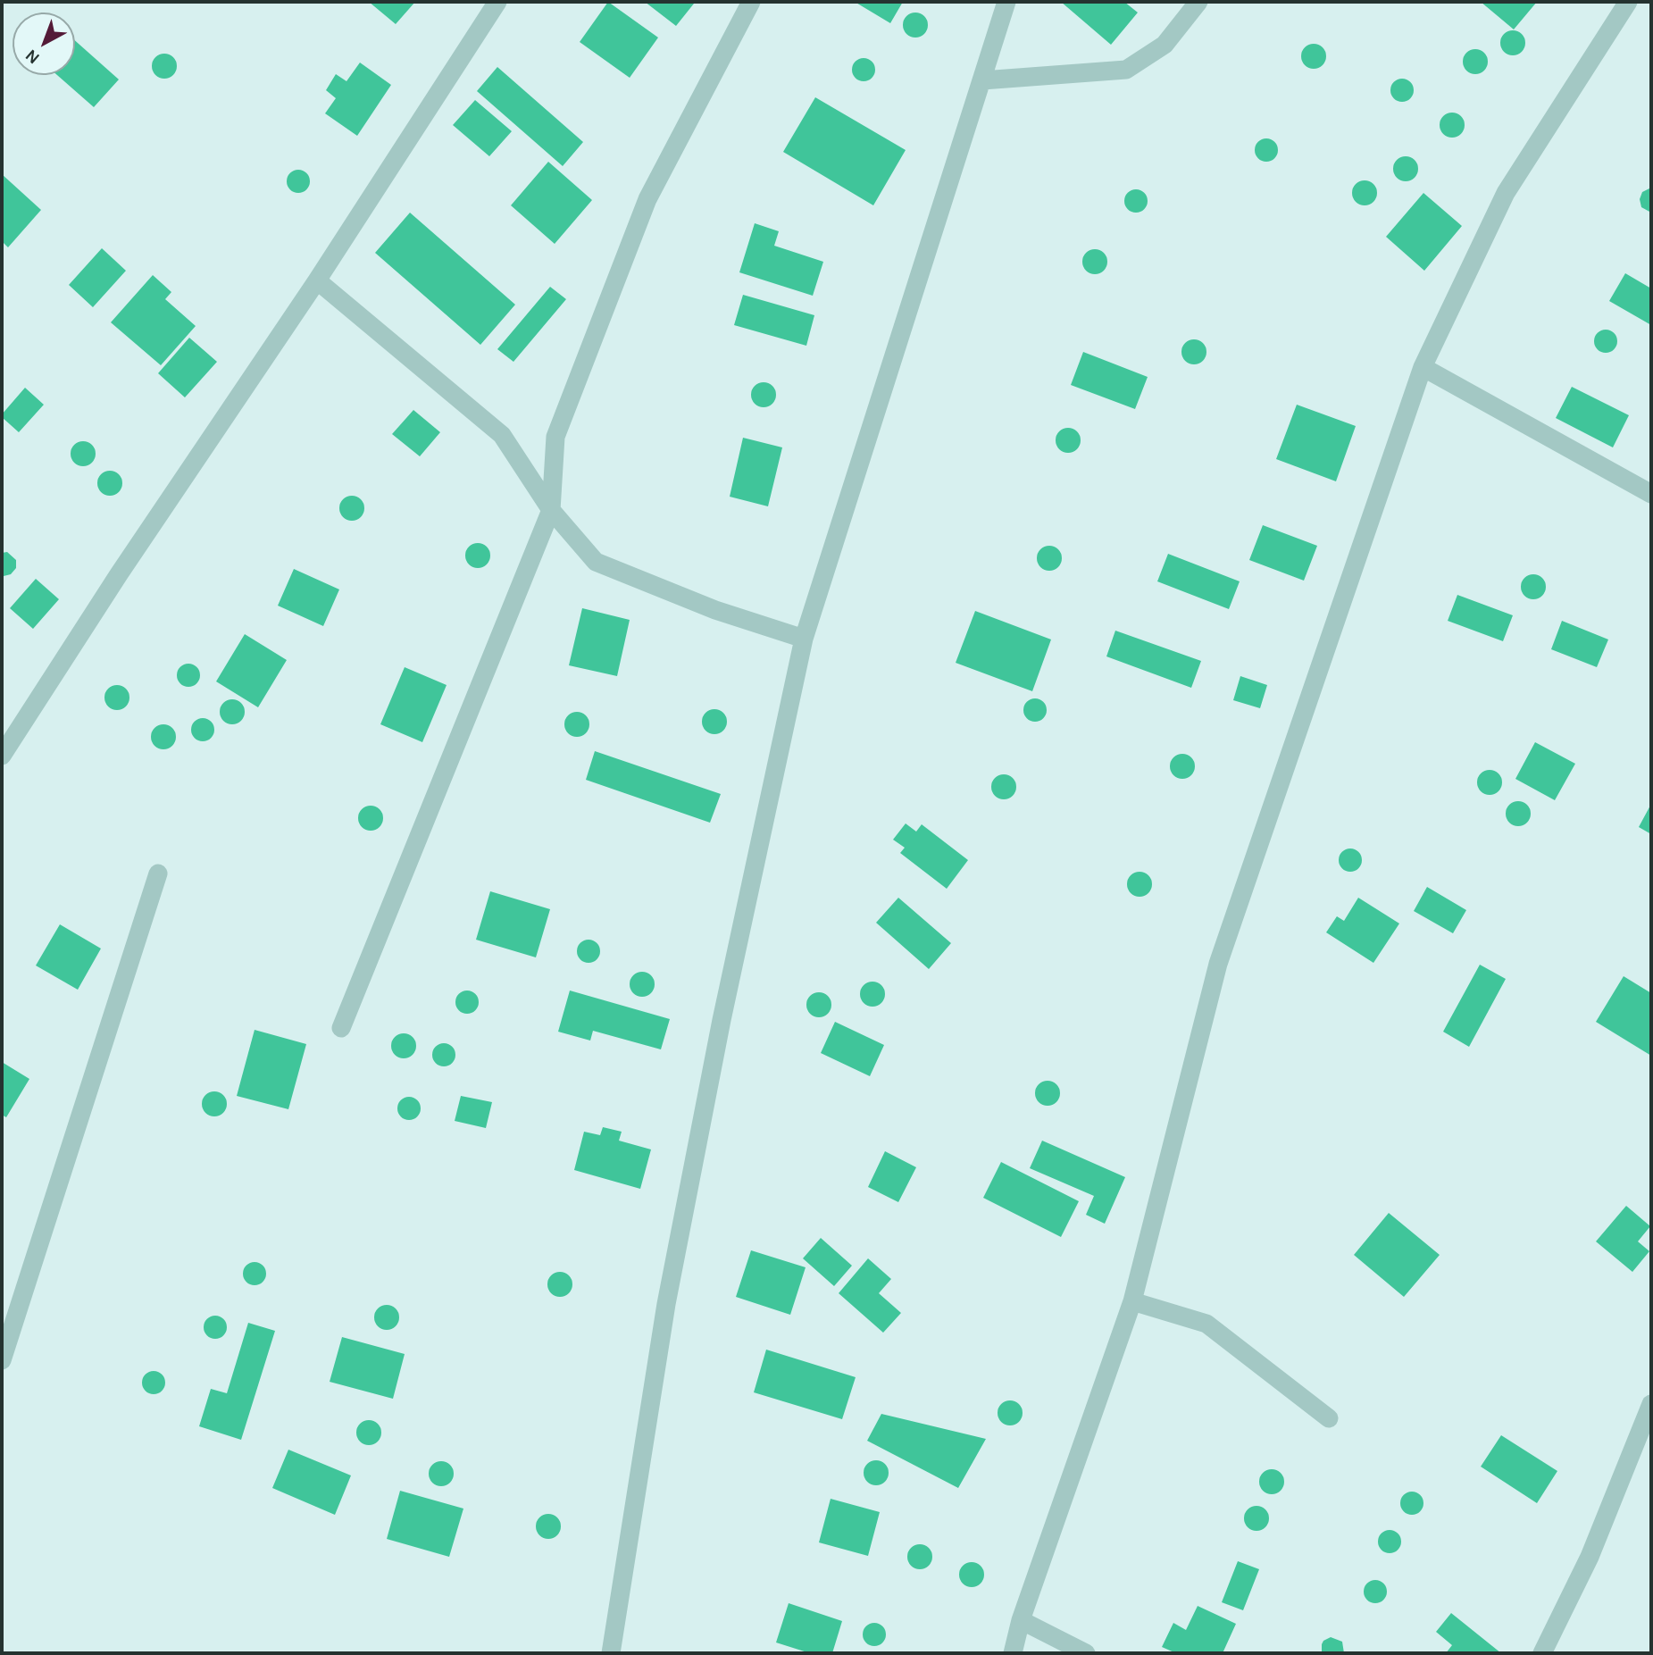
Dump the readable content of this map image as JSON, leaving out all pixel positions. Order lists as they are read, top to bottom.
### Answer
{
  "north": "bottom left"
}
